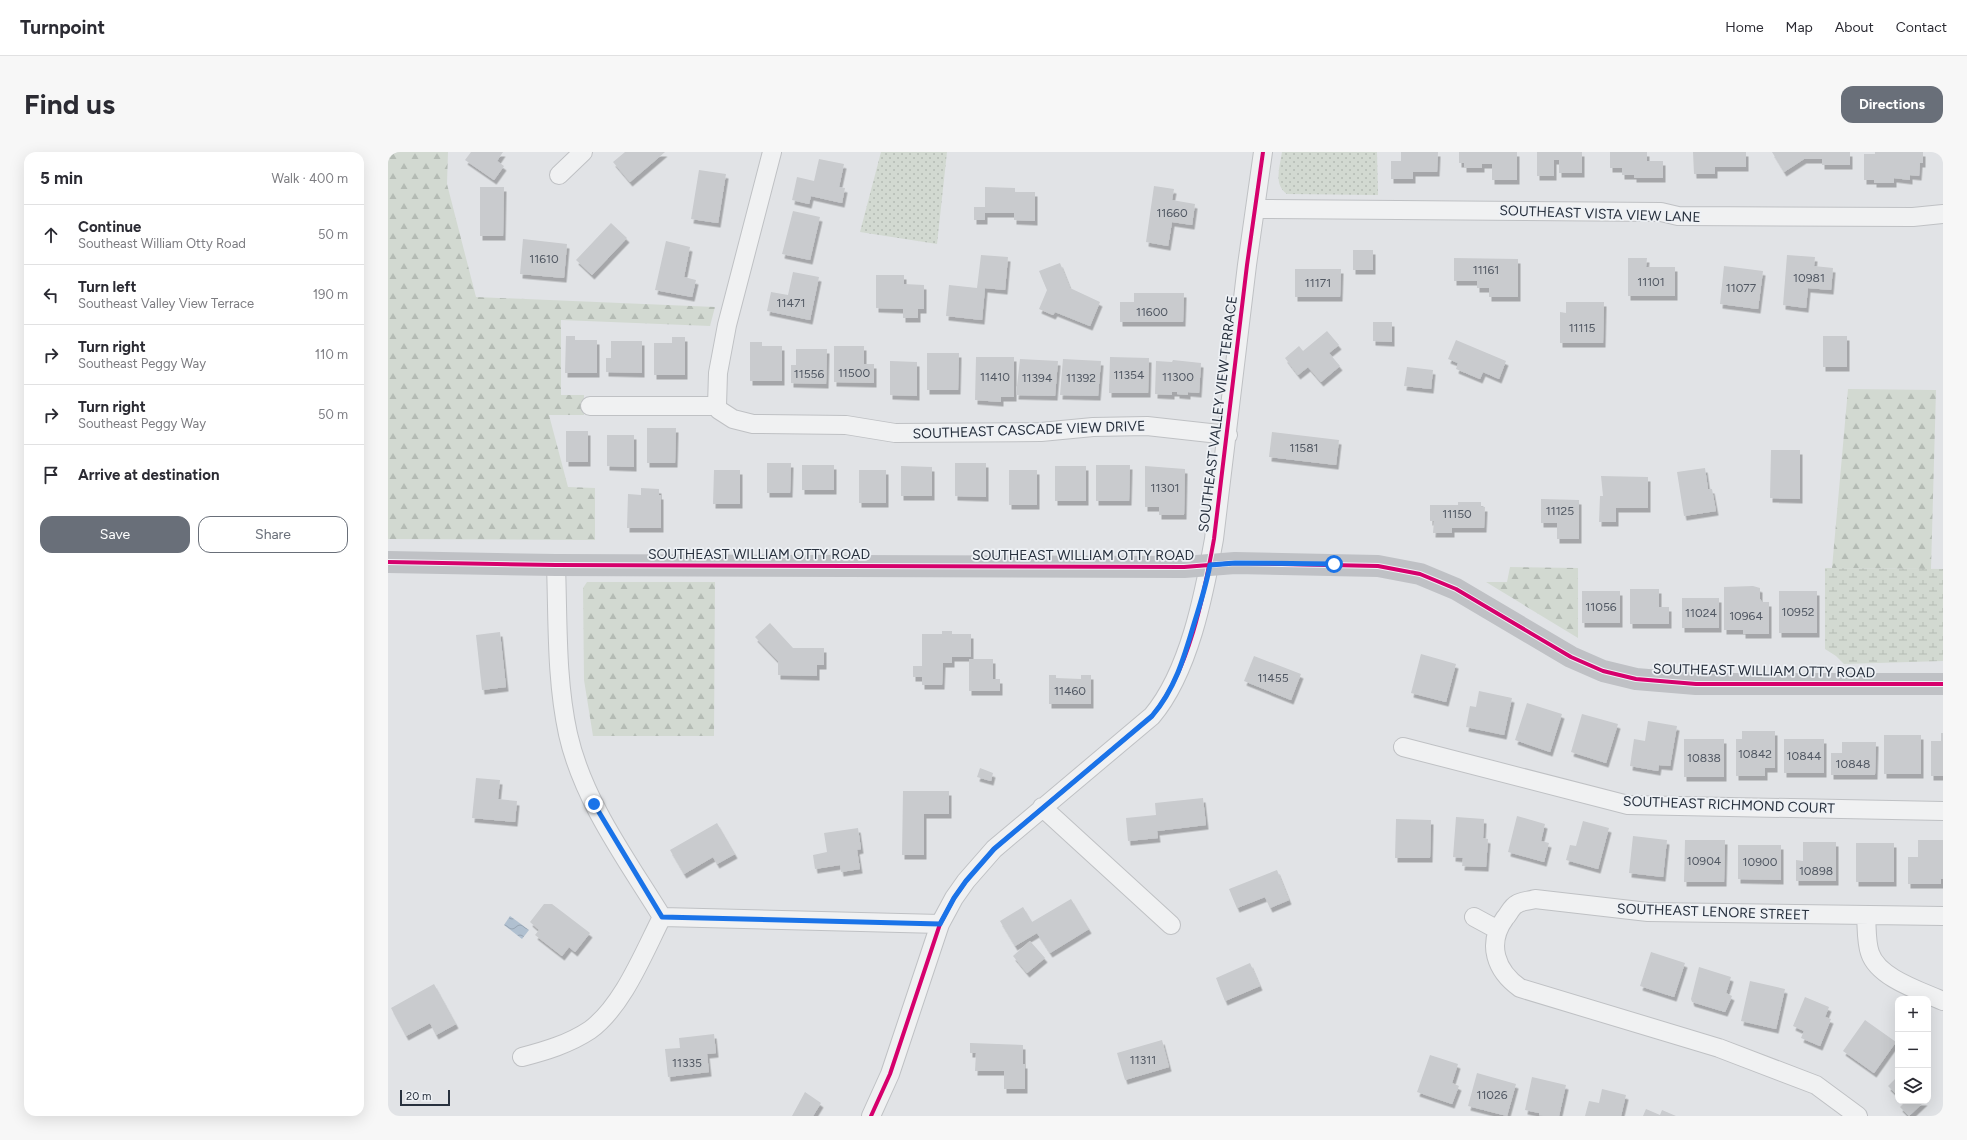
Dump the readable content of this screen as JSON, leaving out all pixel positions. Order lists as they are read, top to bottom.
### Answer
{
  "streets": {
    "street": [
      "SOUTHEAST VISTA VIEW LANE",
      "SOUTHEAST VALLEY VIEW TERRACE",
      "SOUTHEAST CASCADE VIEW DRIVE",
      "SOUTHEAST WILLIAM OTTY ROAD",
      "SOUTHEAST RICHMOND COURT",
      "SOUTHEAST LENORE STREET"
    ]
  },
  "crossings": [
    ["SOUTHEAST VISTA VIEW LANE", "SOUTHEAST VALLEY VIEW TERRACE"],
    ["SOUTHEAST VALLEY VIEW TERRACE", "SOUTHEAST CASCADE VIEW DRIVE"],
    ["SOUTHEAST VALLEY VIEW TERRACE", "SOUTHEAST WILLIAM OTTY ROAD"]
  ],
  "house_numbers": [
    "11660",
    "11610",
    "11161",
    "10981",
    "11101",
    "11171",
    "11077",
    "11471",
    "11600",
    "11115",
    "11500",
    "11556",
    "11354",
    "11410",
    "11300",
    "11394",
    "11392",
    "11581",
    "11301",
    "11125",
    "11150",
    "11056",
    "10952",
    "11024",
    "10964",
    "11455",
    "11460",
    "10842",
    "10844",
    "10838",
    "10848",
    "10904",
    "10900",
    "10898",
    "11311",
    "11335",
    "11026"
  ],
  "scale_bar": "20 m",
  "page": {
    "header": "Turnpoint",
    "nav": [
      "Home",
      "Map",
      "About",
      "Contact"
    ],
    "buttons": [
      "Directions",
      ["Save", "Share"]
    ],
    "title": "Find us",
    "heading": ["5 min", "Walk · 400 m"],
    "list": [
      ["Continue", "Southeast William Otty Road", "50 m"],
      ["Turn left", "Southeast Valley View Terrace", "190 m"],
      ["Turn right", "Southeast Peggy Way", "110 m"],
      ["Turn right", "Southeast Peggy Way", "50 m"],
      "Arrive at destination"
    ],
    "map_buttons": ["+", "−"],
    "scale": "20 m"
  }
}
